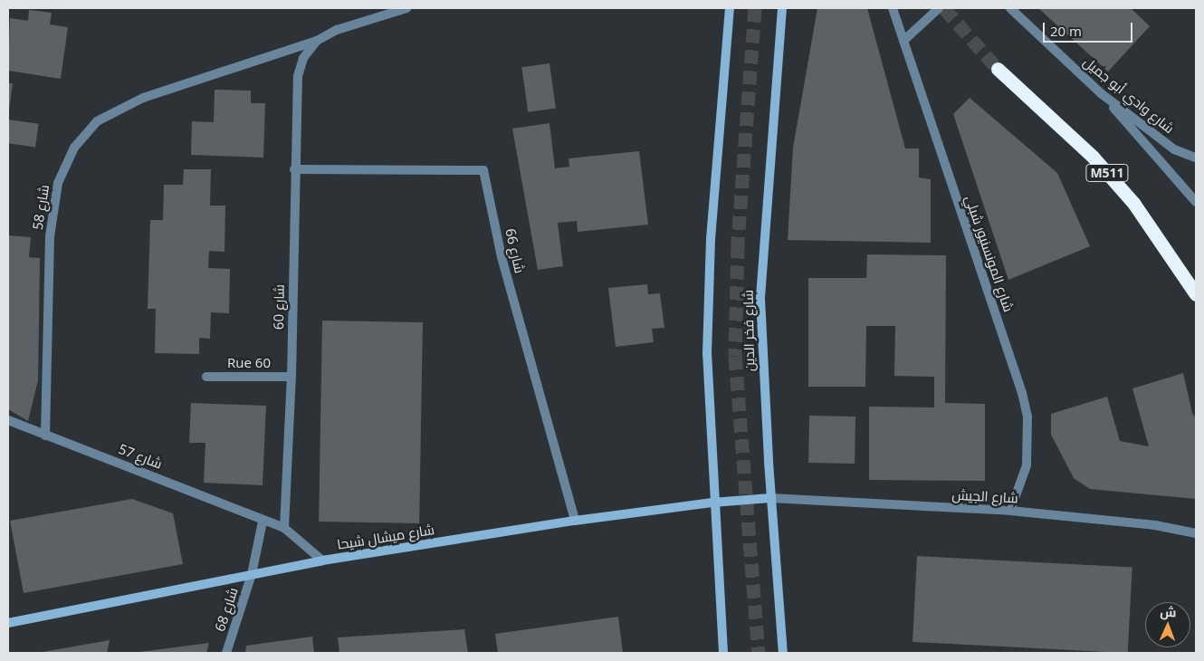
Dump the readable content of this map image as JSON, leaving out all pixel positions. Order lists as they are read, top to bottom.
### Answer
{
  "streets": {
    "highway": ["M511"],
    "main road": ["شارع فخر الدين", "شارع ميشال شيحا"],
    "street": [
      "شارع وادي أبو جميل",
      "شارع 58",
      "شارع 66",
      "شارع المونسنيور شبلي",
      "شارع 60",
      "Rue 60",
      "شارع 57",
      "شارع الجيش",
      "شارع 68"
    ]
  },
  "crossings": [
    ["شارع 58", "شارع 60"],
    ["شارع 58", "شارع 57"],
    ["شارع 66", "شارع 60"],
    ["شارع 66", "شارع ميشال شيحا"],
    ["شارع المونسنيور شبلي", "شارع الجيش"],
    ["شارع 60", "Rue 60"],
    ["شارع 60", "شارع 57"],
    ["شارع فخر الدين", "شارع الجيش"],
    ["شارع فخر الدين", "شارع ميشال شيحا"],
    ["شارع الجيش", "شارع ميشال شيحا"],
    ["شارع ميشال شيحا", "شارع 68"]
  ],
  "scale_bar": "20 m",
  "north": "top"
}
